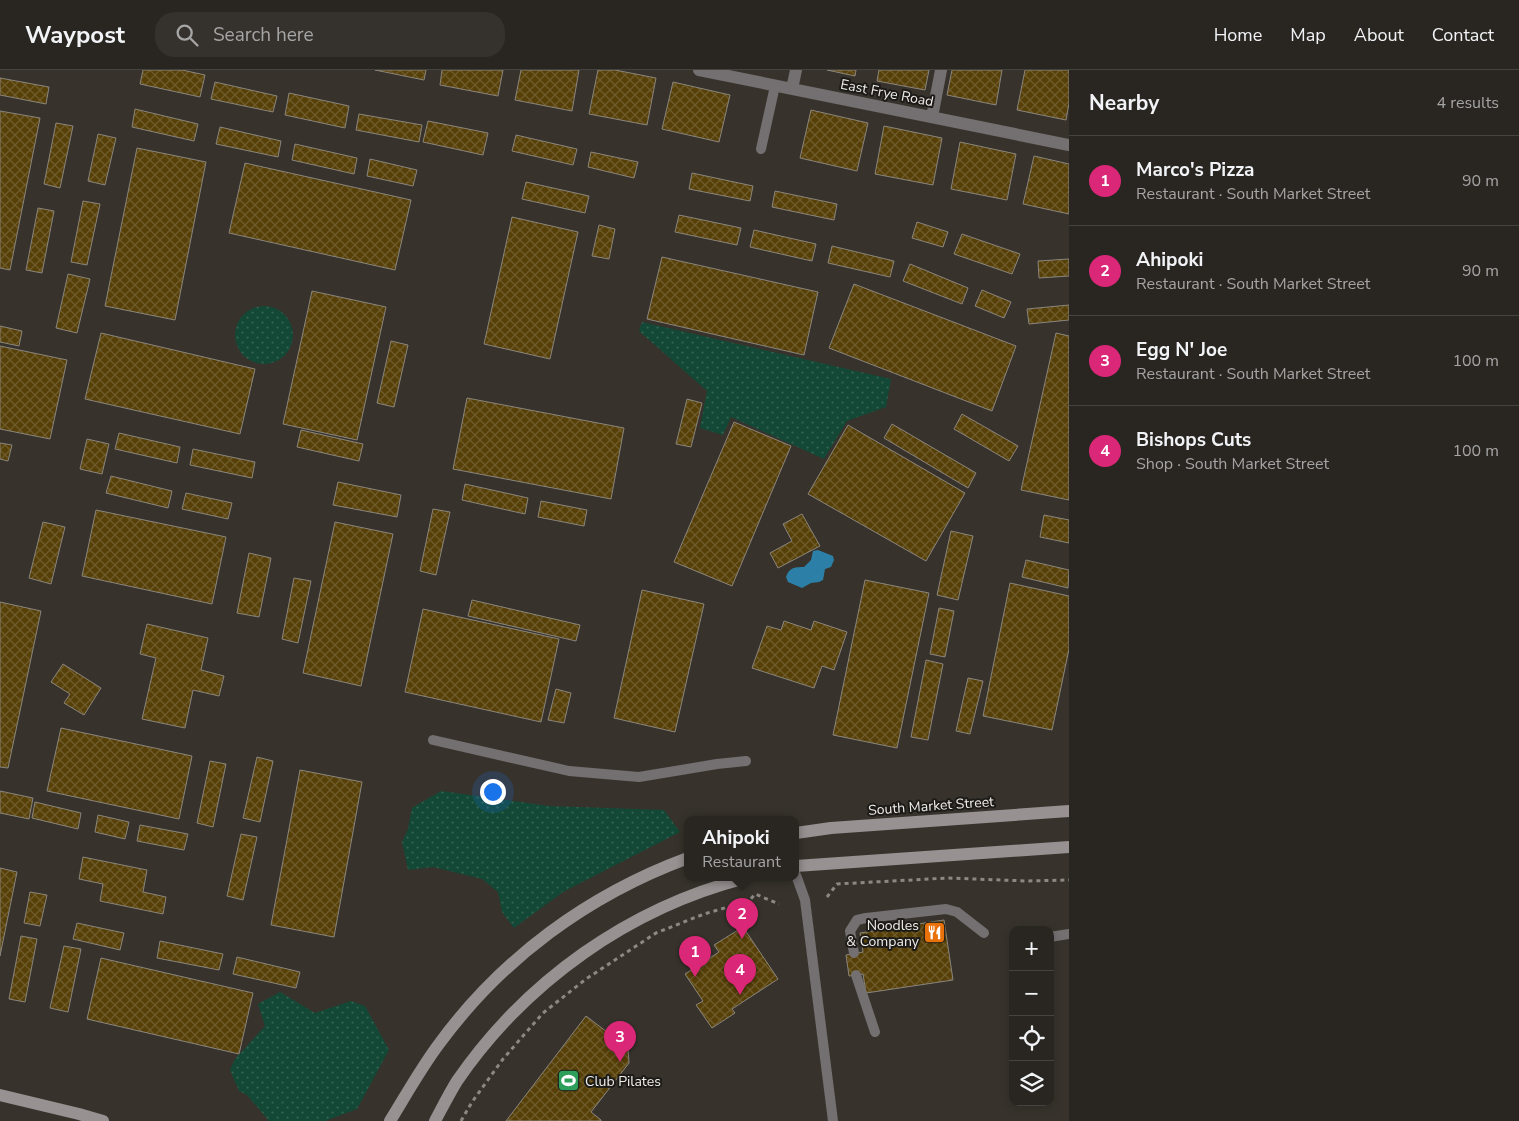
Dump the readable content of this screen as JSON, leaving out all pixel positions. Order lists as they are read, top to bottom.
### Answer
{
  "streets": {
    "street": ["East Frye Road", "South Market Street"]
  },
  "places": {
    "restaurant": ["Noodles & Company"],
    "sports": ["Club Pilates"]
  },
  "page": {
    "header": "Waypost",
    "search": "Search here",
    "nav": [
      "Home",
      "Map",
      "About",
      "Contact"
    ],
    "heading": ["Nearby", "4 results"],
    "list": [
      {
        "mark": "1",
        "name": "Marco's Pizza",
        "note": "Restaurant · South Market Street",
        "value": "90 m"
      },
      {
        "mark": "2",
        "name": "Ahipoki",
        "note": "Restaurant · South Market Street",
        "value": "90 m"
      },
      {
        "mark": "3",
        "name": "Egg N' Joe",
        "note": "Restaurant · South Market Street",
        "value": "100 m"
      },
      {
        "mark": "4",
        "name": "Bishops Cuts",
        "note": "Shop · South Market Street",
        "value": "100 m"
      }
    ],
    "popup": ["Ahipoki", "Restaurant"],
    "pins": [
      "2",
      "1",
      "4",
      "3"
    ],
    "map_buttons": ["+", "−"]
  }
}
